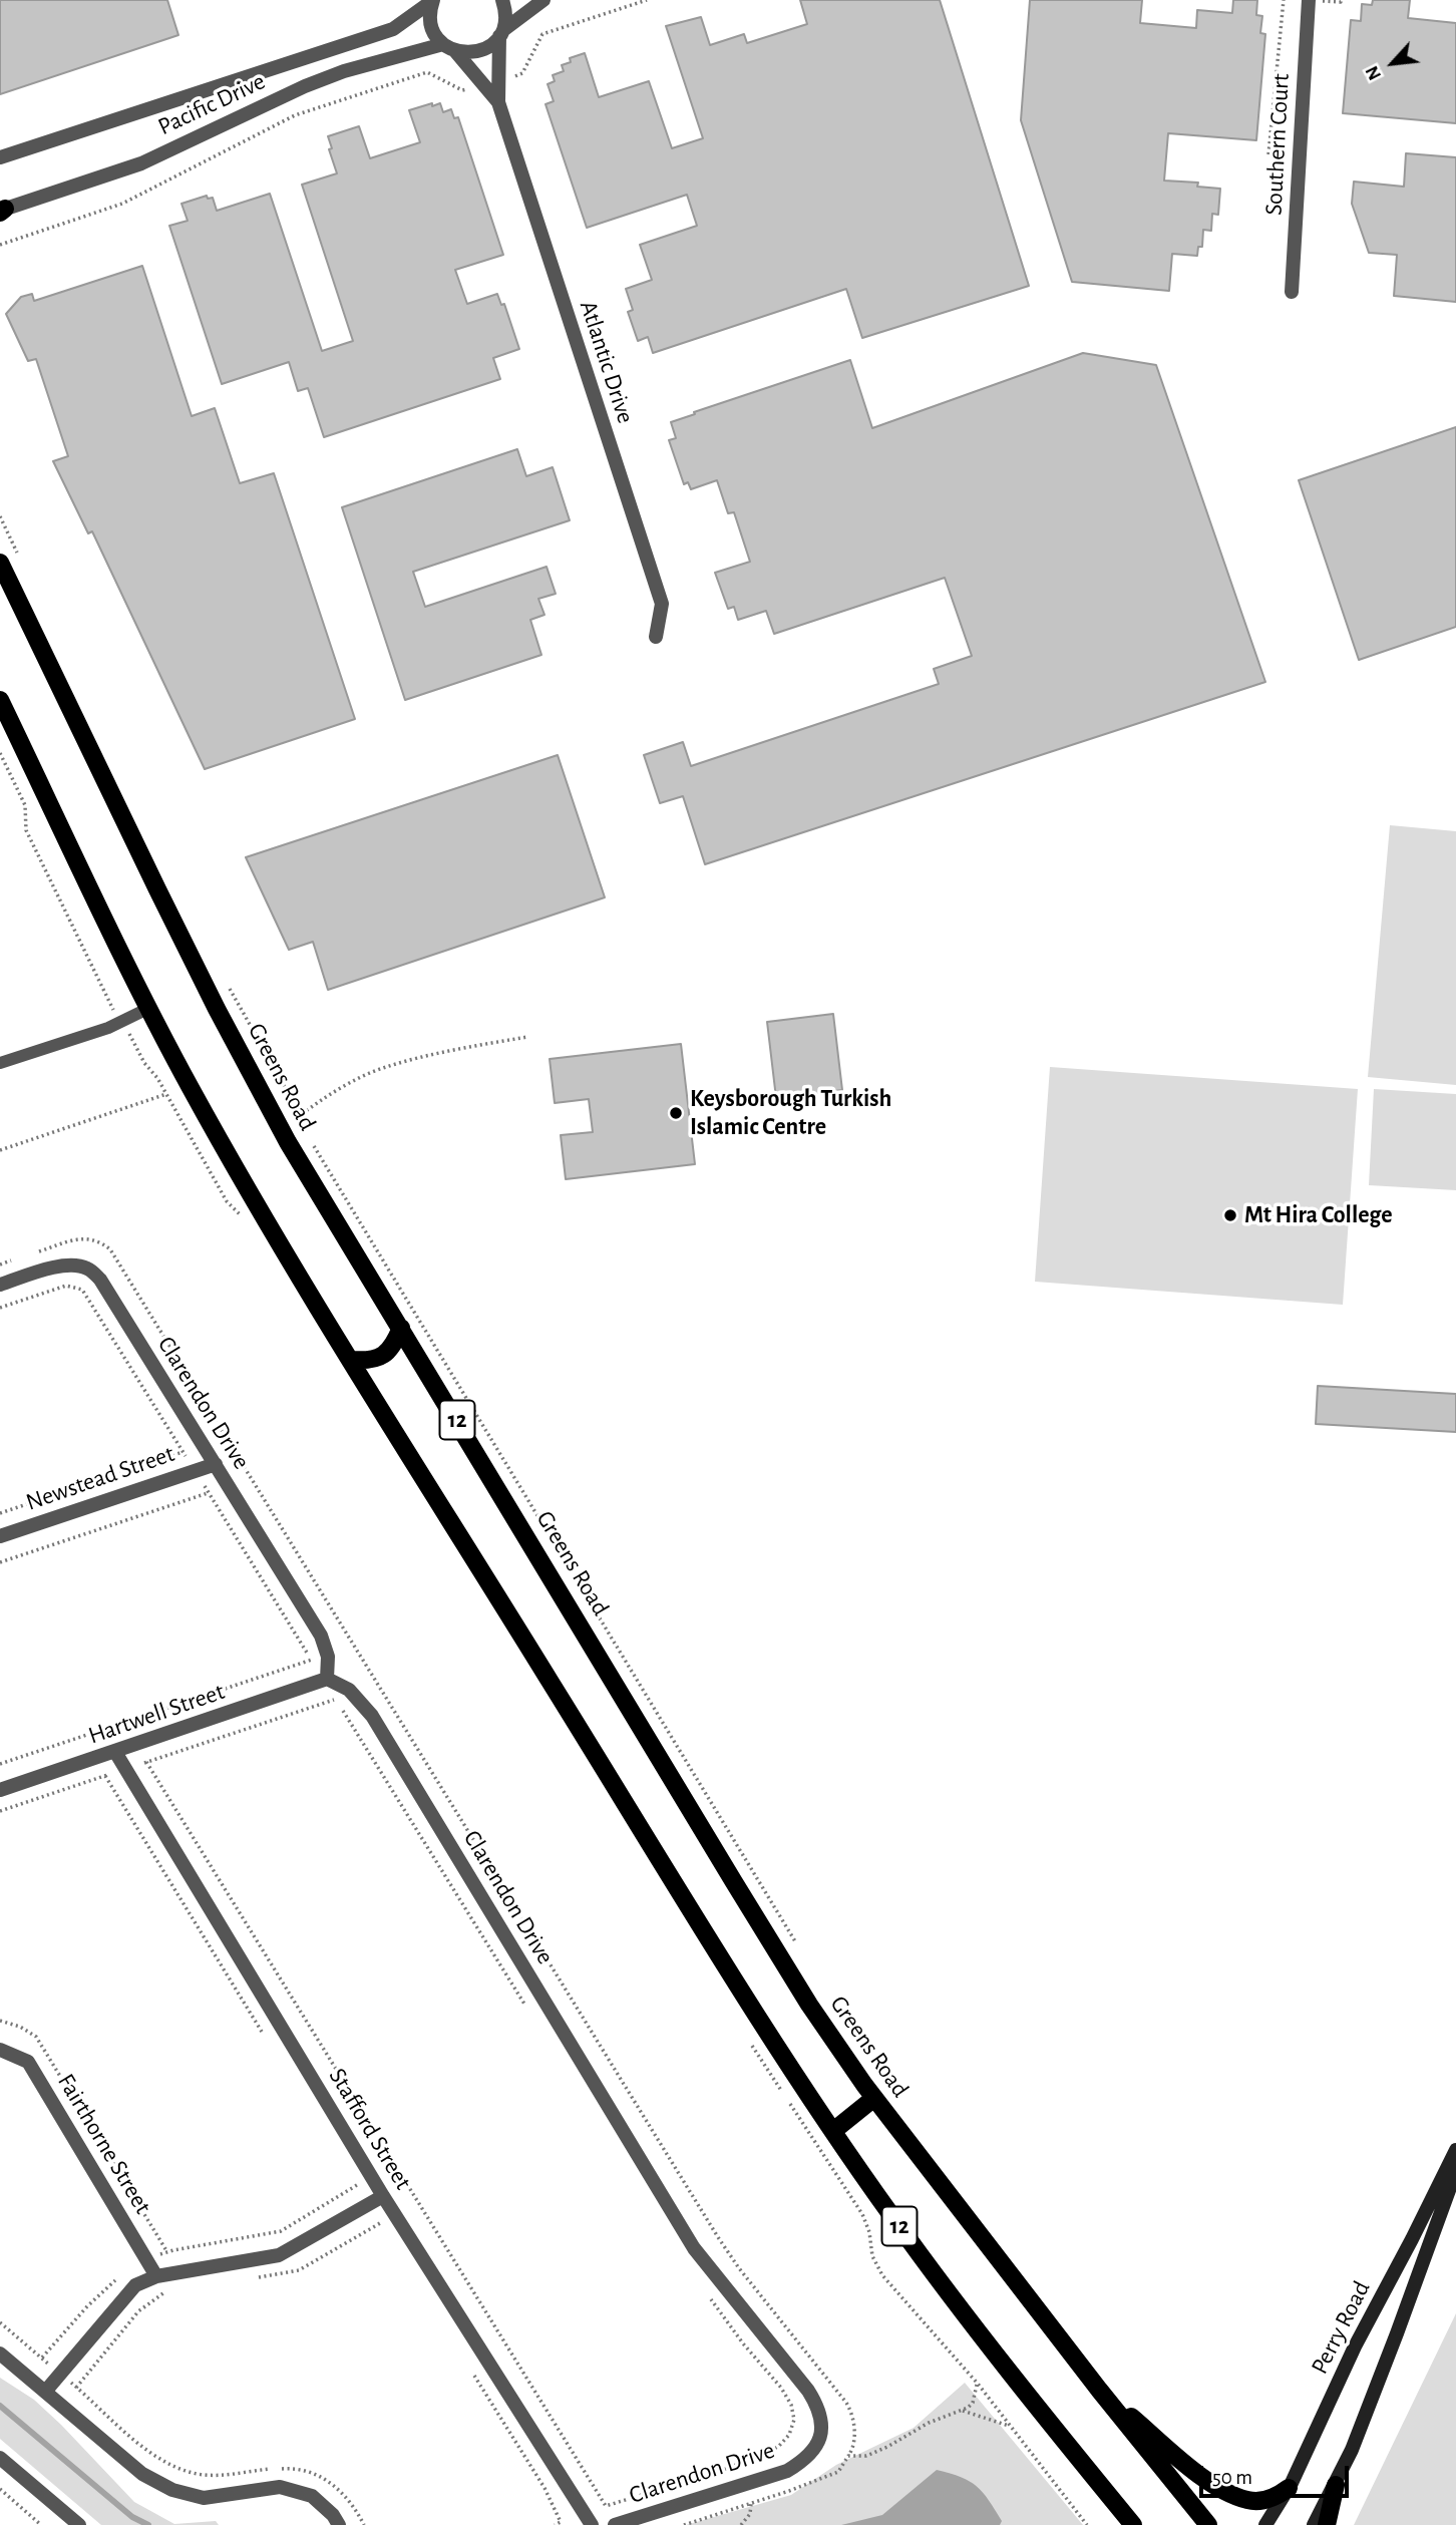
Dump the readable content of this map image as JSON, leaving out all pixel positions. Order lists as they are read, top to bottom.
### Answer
{
  "streets": {
    "main road": ["Greens Road", "12", "Perry Road"],
    "street": [
      "Pacific Drive",
      "Southern Court",
      "Atlantic Drive",
      "Clarendon Drive",
      "Newstead Street",
      "Hartwell Street",
      "Stafford Street",
      "Fairthorne Street"
    ]
  },
  "crossings": [
    ["Pacific Drive", "Atlantic Drive"],
    ["Clarendon Drive", "Newstead Street"],
    ["Clarendon Drive", "Hartwell Street"],
    ["Hartwell Street", "Stafford Street"]
  ],
  "places": ["Keysborough Turkish Islamic Centre", "Mt Hira College"],
  "scale_bar": "50 m",
  "north": "bottom left"
}
